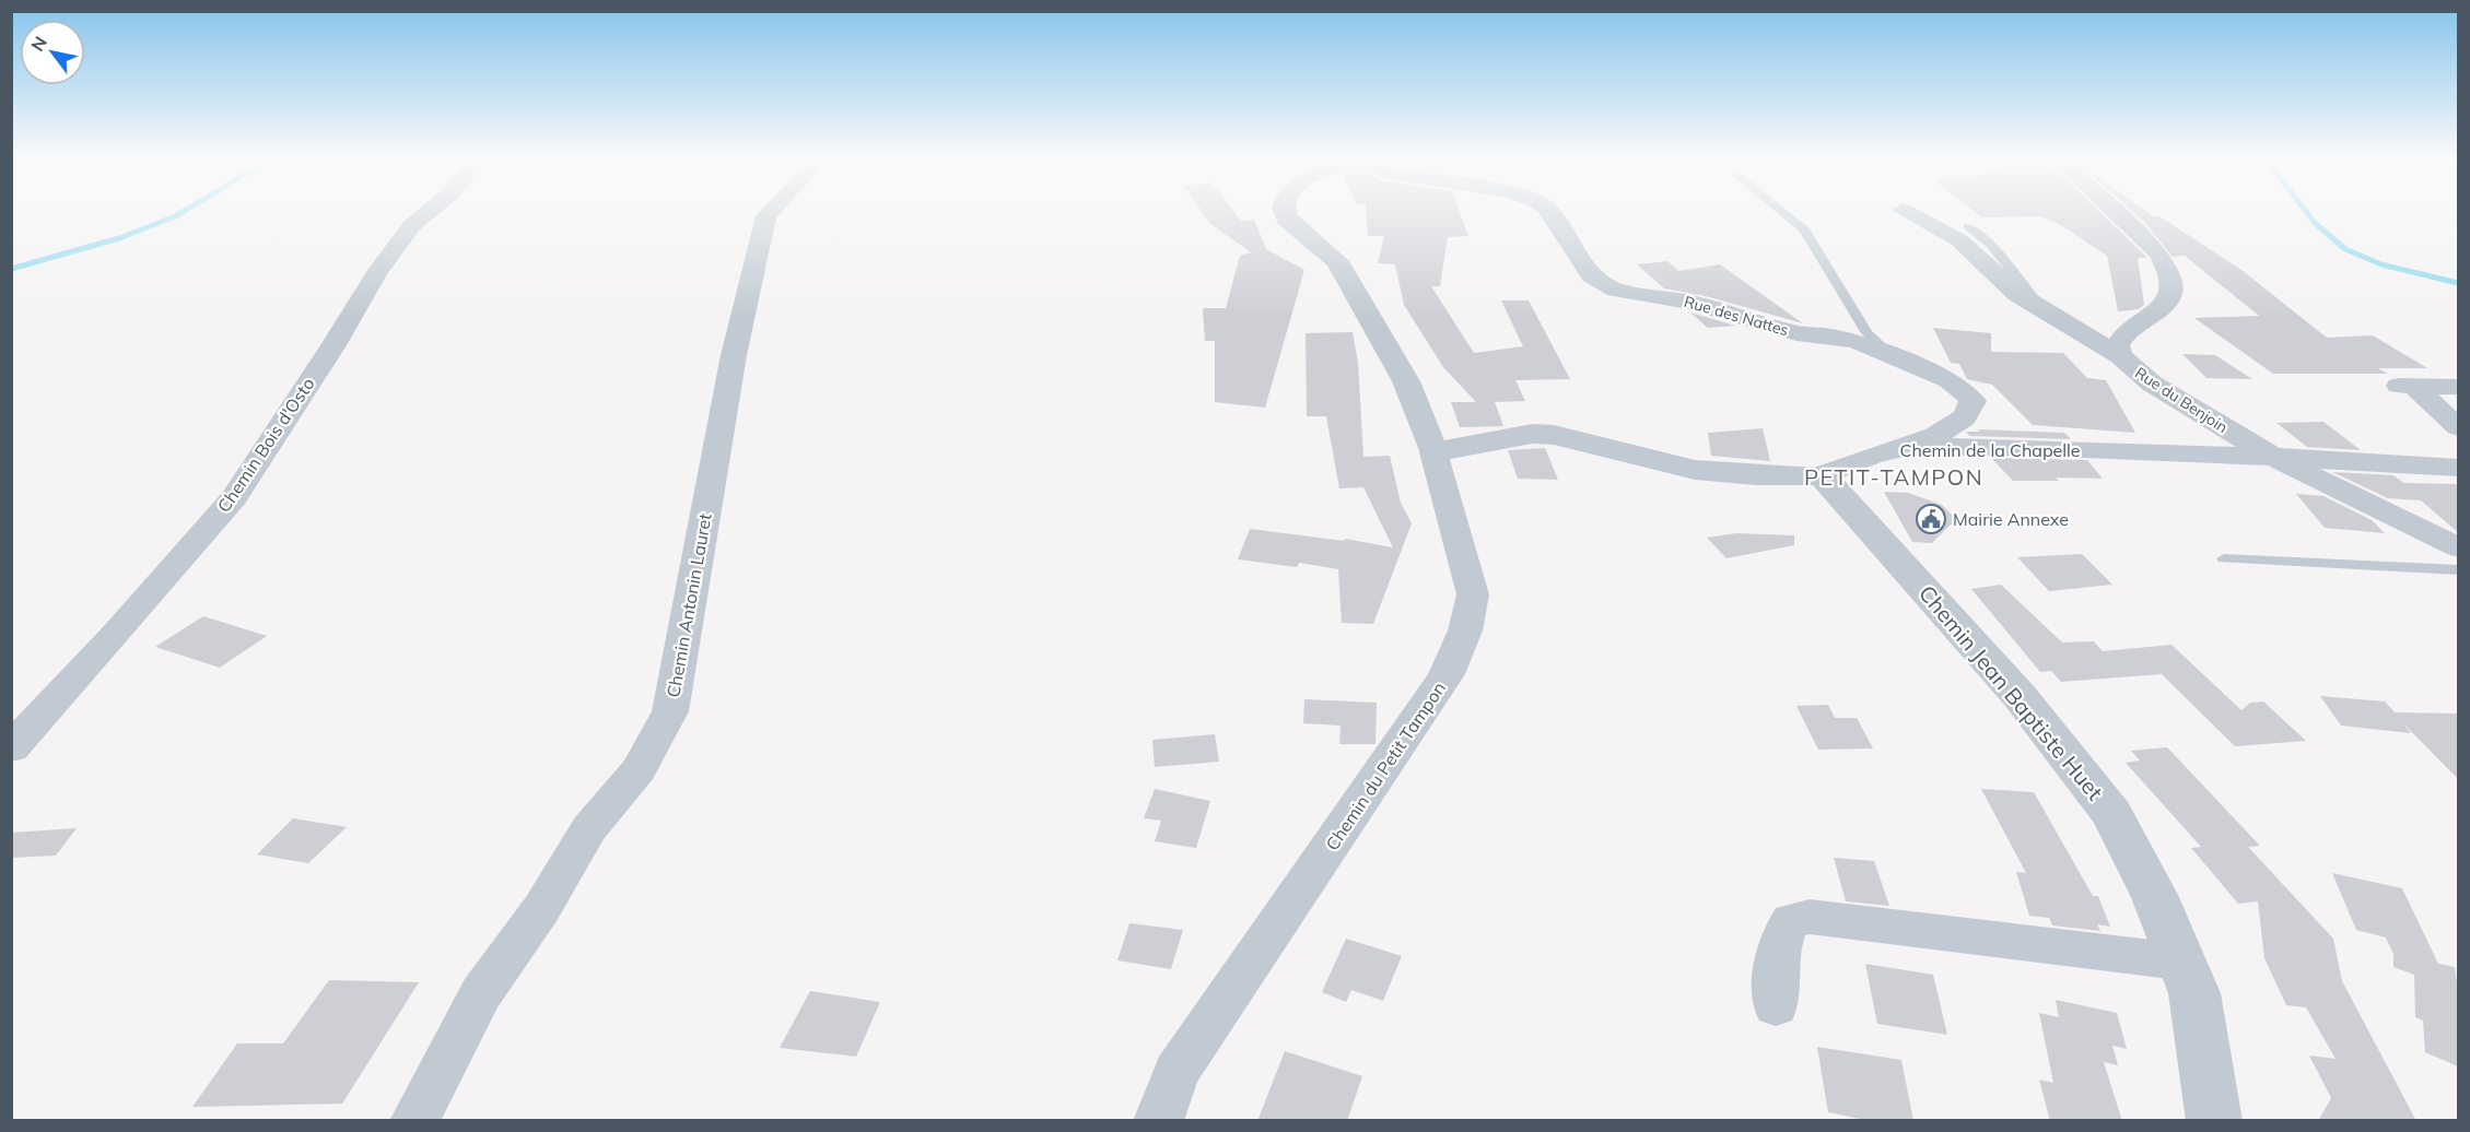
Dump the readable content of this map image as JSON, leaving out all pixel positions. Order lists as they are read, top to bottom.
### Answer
{
  "streets": {
    "street": [
      "Rue des Nattes",
      "Rue du Benjoin",
      "Chemin Bois d'Osto",
      "Chemin de la Chapelle",
      "Chemin Antonin Lauret",
      "Chemin Jean Baptiste Huet",
      "Chemin du Petit Tampon"
    ]
  },
  "crossings": [
    ["Rue des Nattes", "Chemin de la Chapelle"],
    ["Rue du Benjoin", "Chemin de la Chapelle"],
    ["Chemin de la Chapelle", "Chemin Jean Baptiste Huet"],
    ["Chemin de la Chapelle", "Chemin du Petit Tampon"]
  ],
  "districts": ["PETIT-TAMPON"],
  "places": {
    "public building": ["Mairie Annexe"]
  },
  "north": "top left"
}
